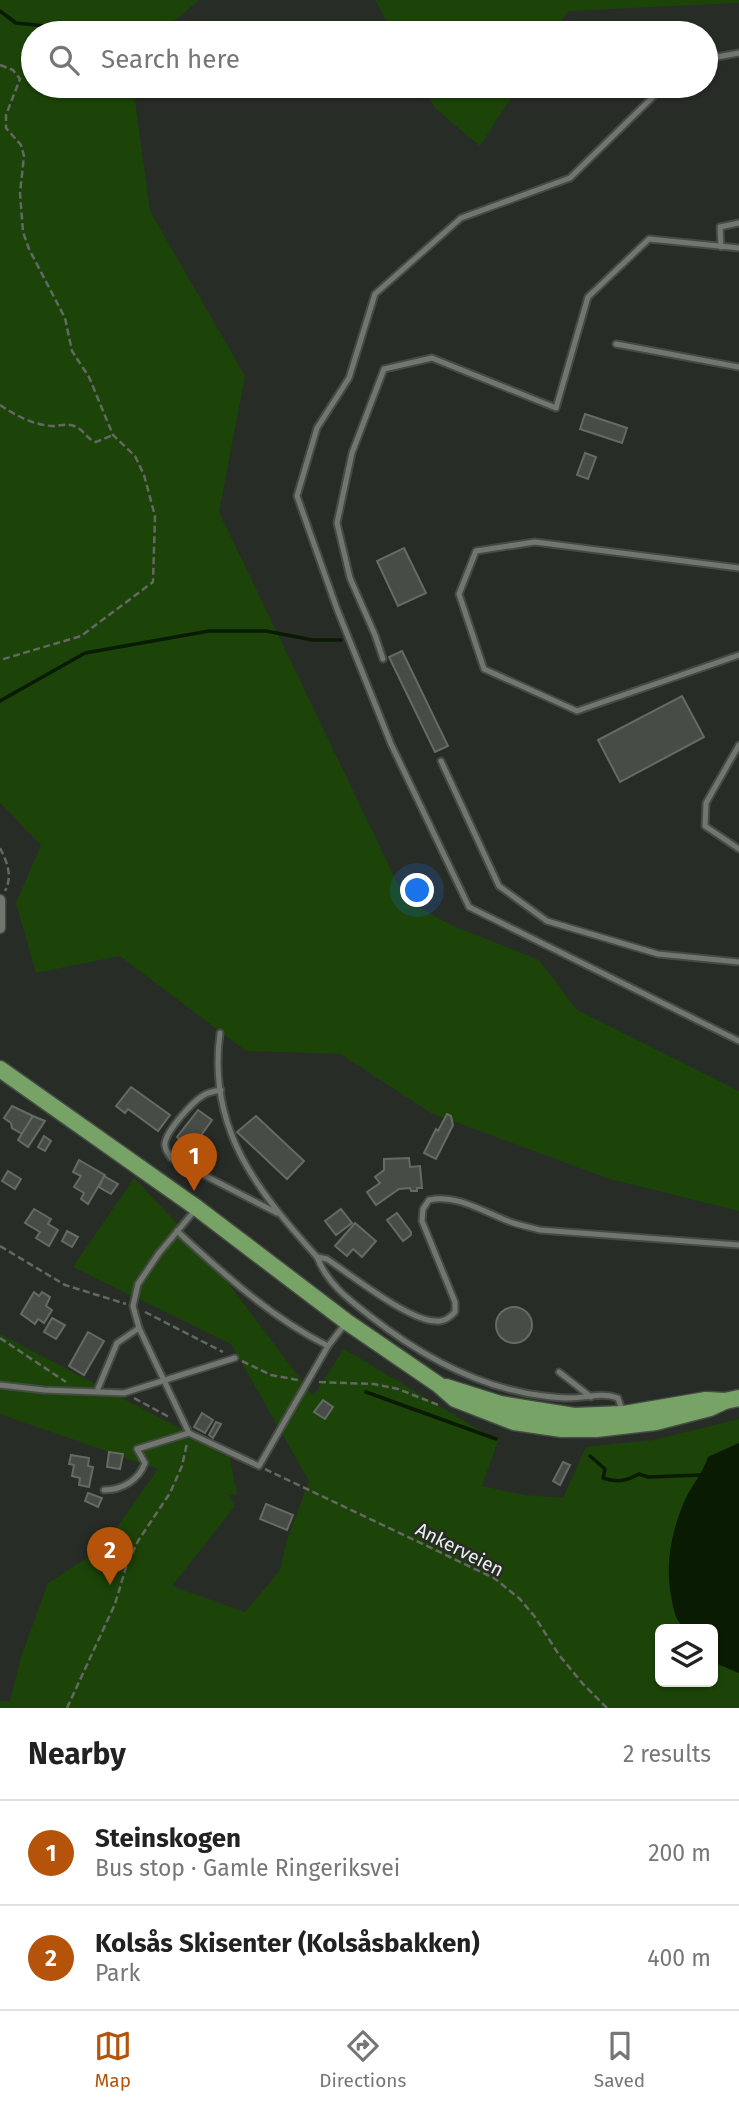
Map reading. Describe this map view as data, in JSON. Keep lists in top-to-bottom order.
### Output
{
  "streets": {
    "path": ["Ankerveien"]
  },
  "page": {
    "search": "Search here",
    "pins": ["1", "2"],
    "heading": ["Nearby", "2 results"],
    "list": [
      {
        "mark": "1",
        "name": "Steinskogen",
        "note": "Bus stop · Gamle Ringeriksvei",
        "value": "200 m"
      },
      {
        "mark": "2",
        "name": "Kolsås Skisenter (Kolsåsbakken)",
        "note": "Park",
        "value": "400 m"
      }
    ],
    "nav": ["Map", "Directions", "Saved"]
  }
}
